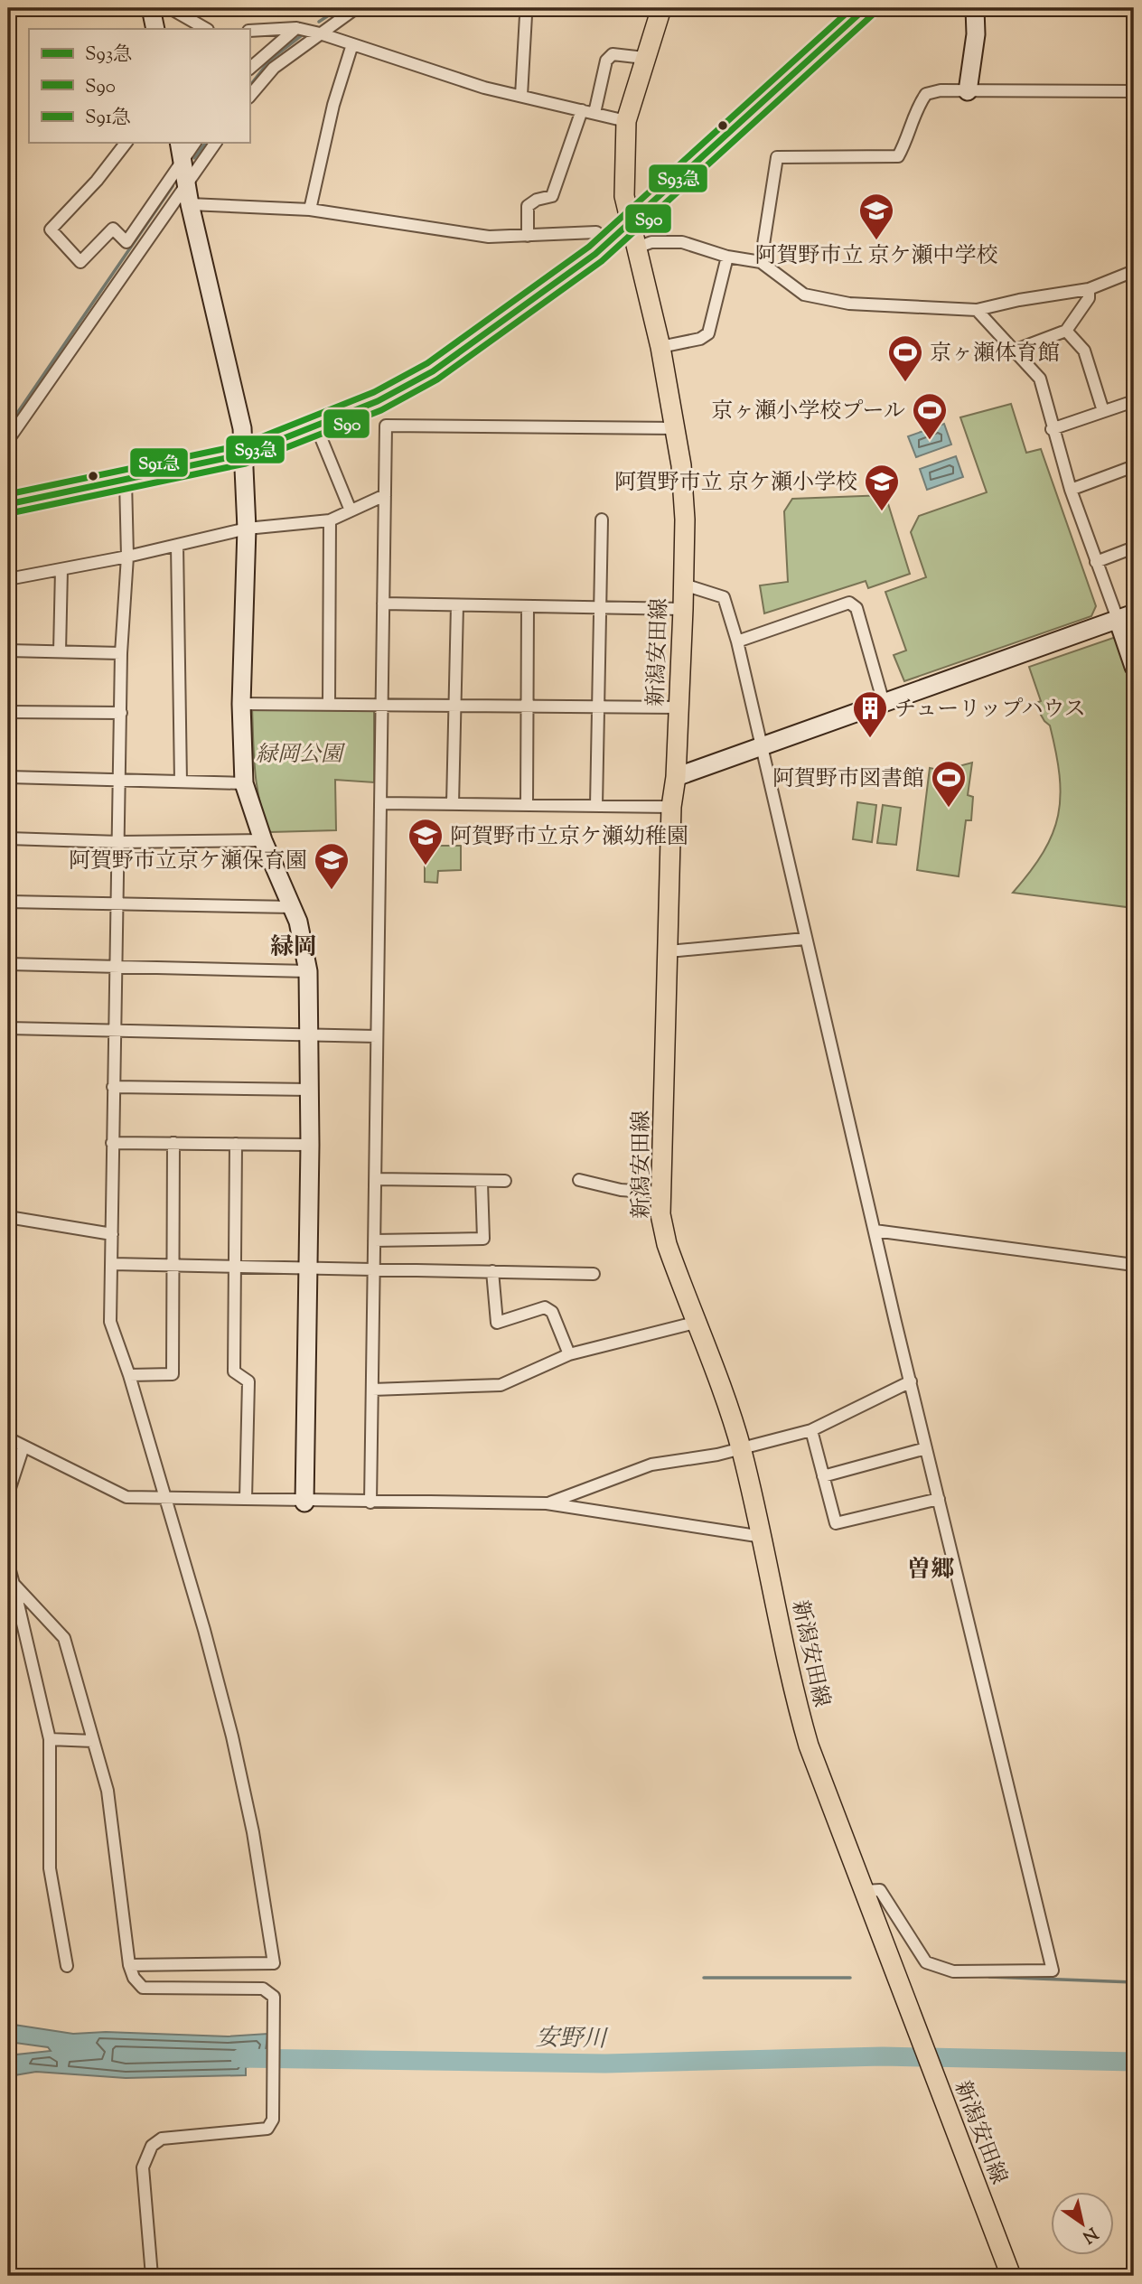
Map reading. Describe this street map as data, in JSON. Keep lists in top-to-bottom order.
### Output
{
  "streets": {
    "main road": ["新潟安田線"]
  },
  "districts": ["緑岡", "曽郷"],
  "water": ["安野川"],
  "parks": ["緑岡公園"],
  "places": {
    "school or university": [
      "阿賀野市立 京ケ瀬中学校",
      "阿賀野市立 京ケ瀬小学校",
      "阿賀野市立京ケ瀬幼稚園",
      "阿賀野市立京ケ瀬保育園"
    ],
    "sports": ["京ヶ瀬体育館", "京ヶ瀬小学校プール", "阿賀野市図書館"],
    "building": ["チューリップハウス"]
  },
  "lines": ["transit line S93急", "transit line S91急", "transit line S90"],
  "legend": ["S93急", "S90", "S91急"],
  "north": "bottom right"
}
